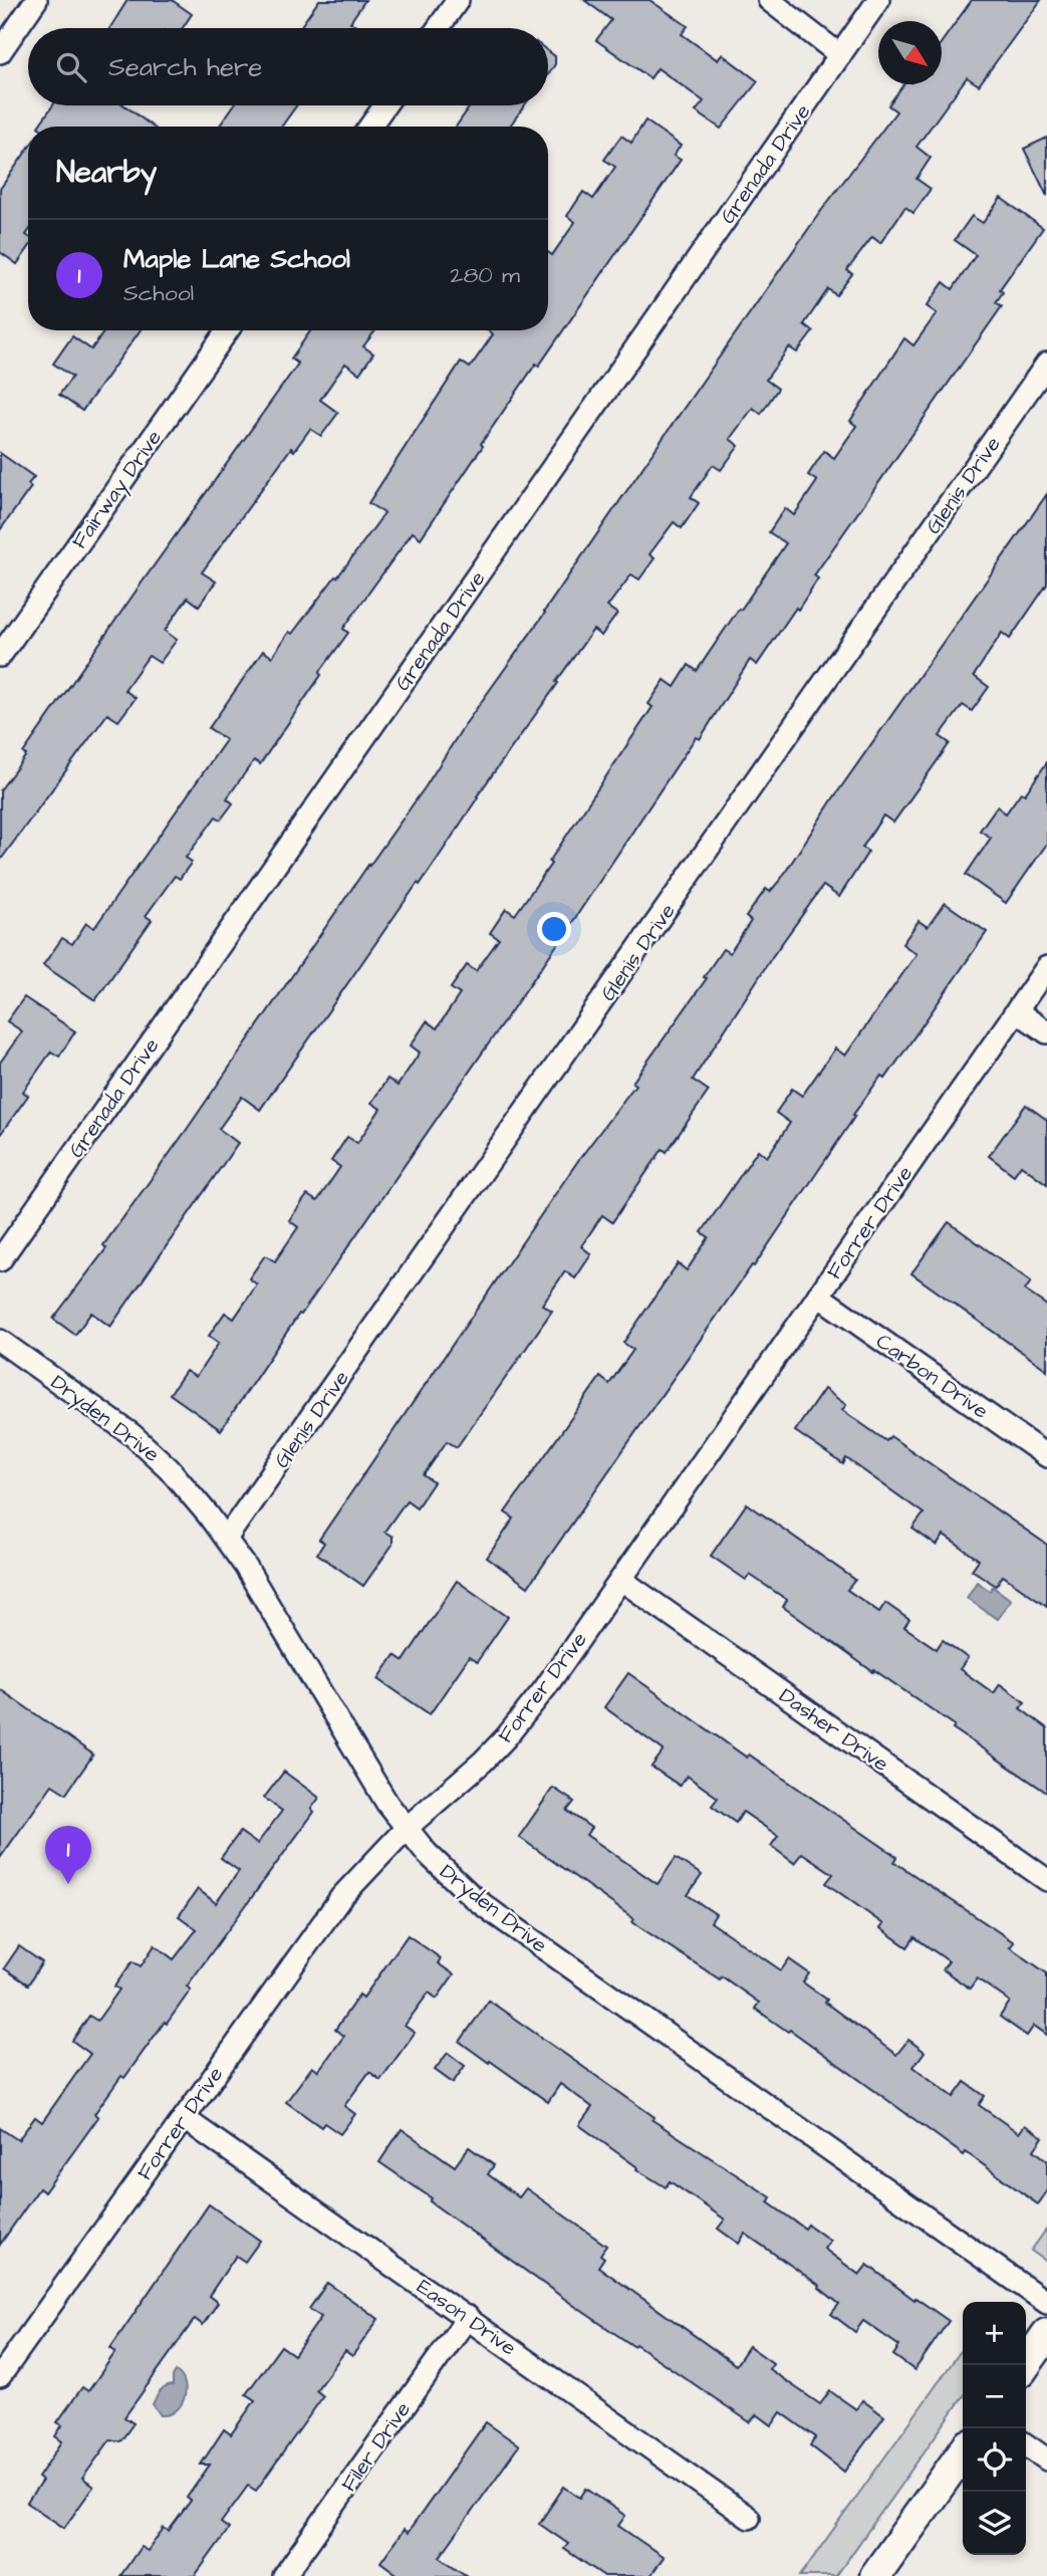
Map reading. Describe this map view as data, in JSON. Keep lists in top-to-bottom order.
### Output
{
  "streets": {
    "street": [
      "Grenada Drive",
      "Glenis Drive",
      "Fairway Drive",
      "Forrer Drive",
      "Carbon Drive",
      "Dryden Drive",
      "Dasher Drive",
      "Eason Drive",
      "Filer Drive"
    ]
  },
  "crossings": [
    ["Glenis Drive", "Dryden Drive"],
    ["Forrer Drive", "Carbon Drive"],
    ["Forrer Drive", "Dryden Drive"],
    ["Forrer Drive", "Dasher Drive"],
    ["Forrer Drive", "Eason Drive"],
    ["Eason Drive", "Filer Drive"]
  ],
  "north": "bottom right",
  "page": {
    "search": "Search here",
    "heading": "Nearby",
    "list": [
      {
        "mark": "1",
        "name": "Maple Lane School",
        "note": "School",
        "value": "280 m"
      }
    ],
    "pins": "1",
    "map_buttons": ["+", "−"]
  }
}
